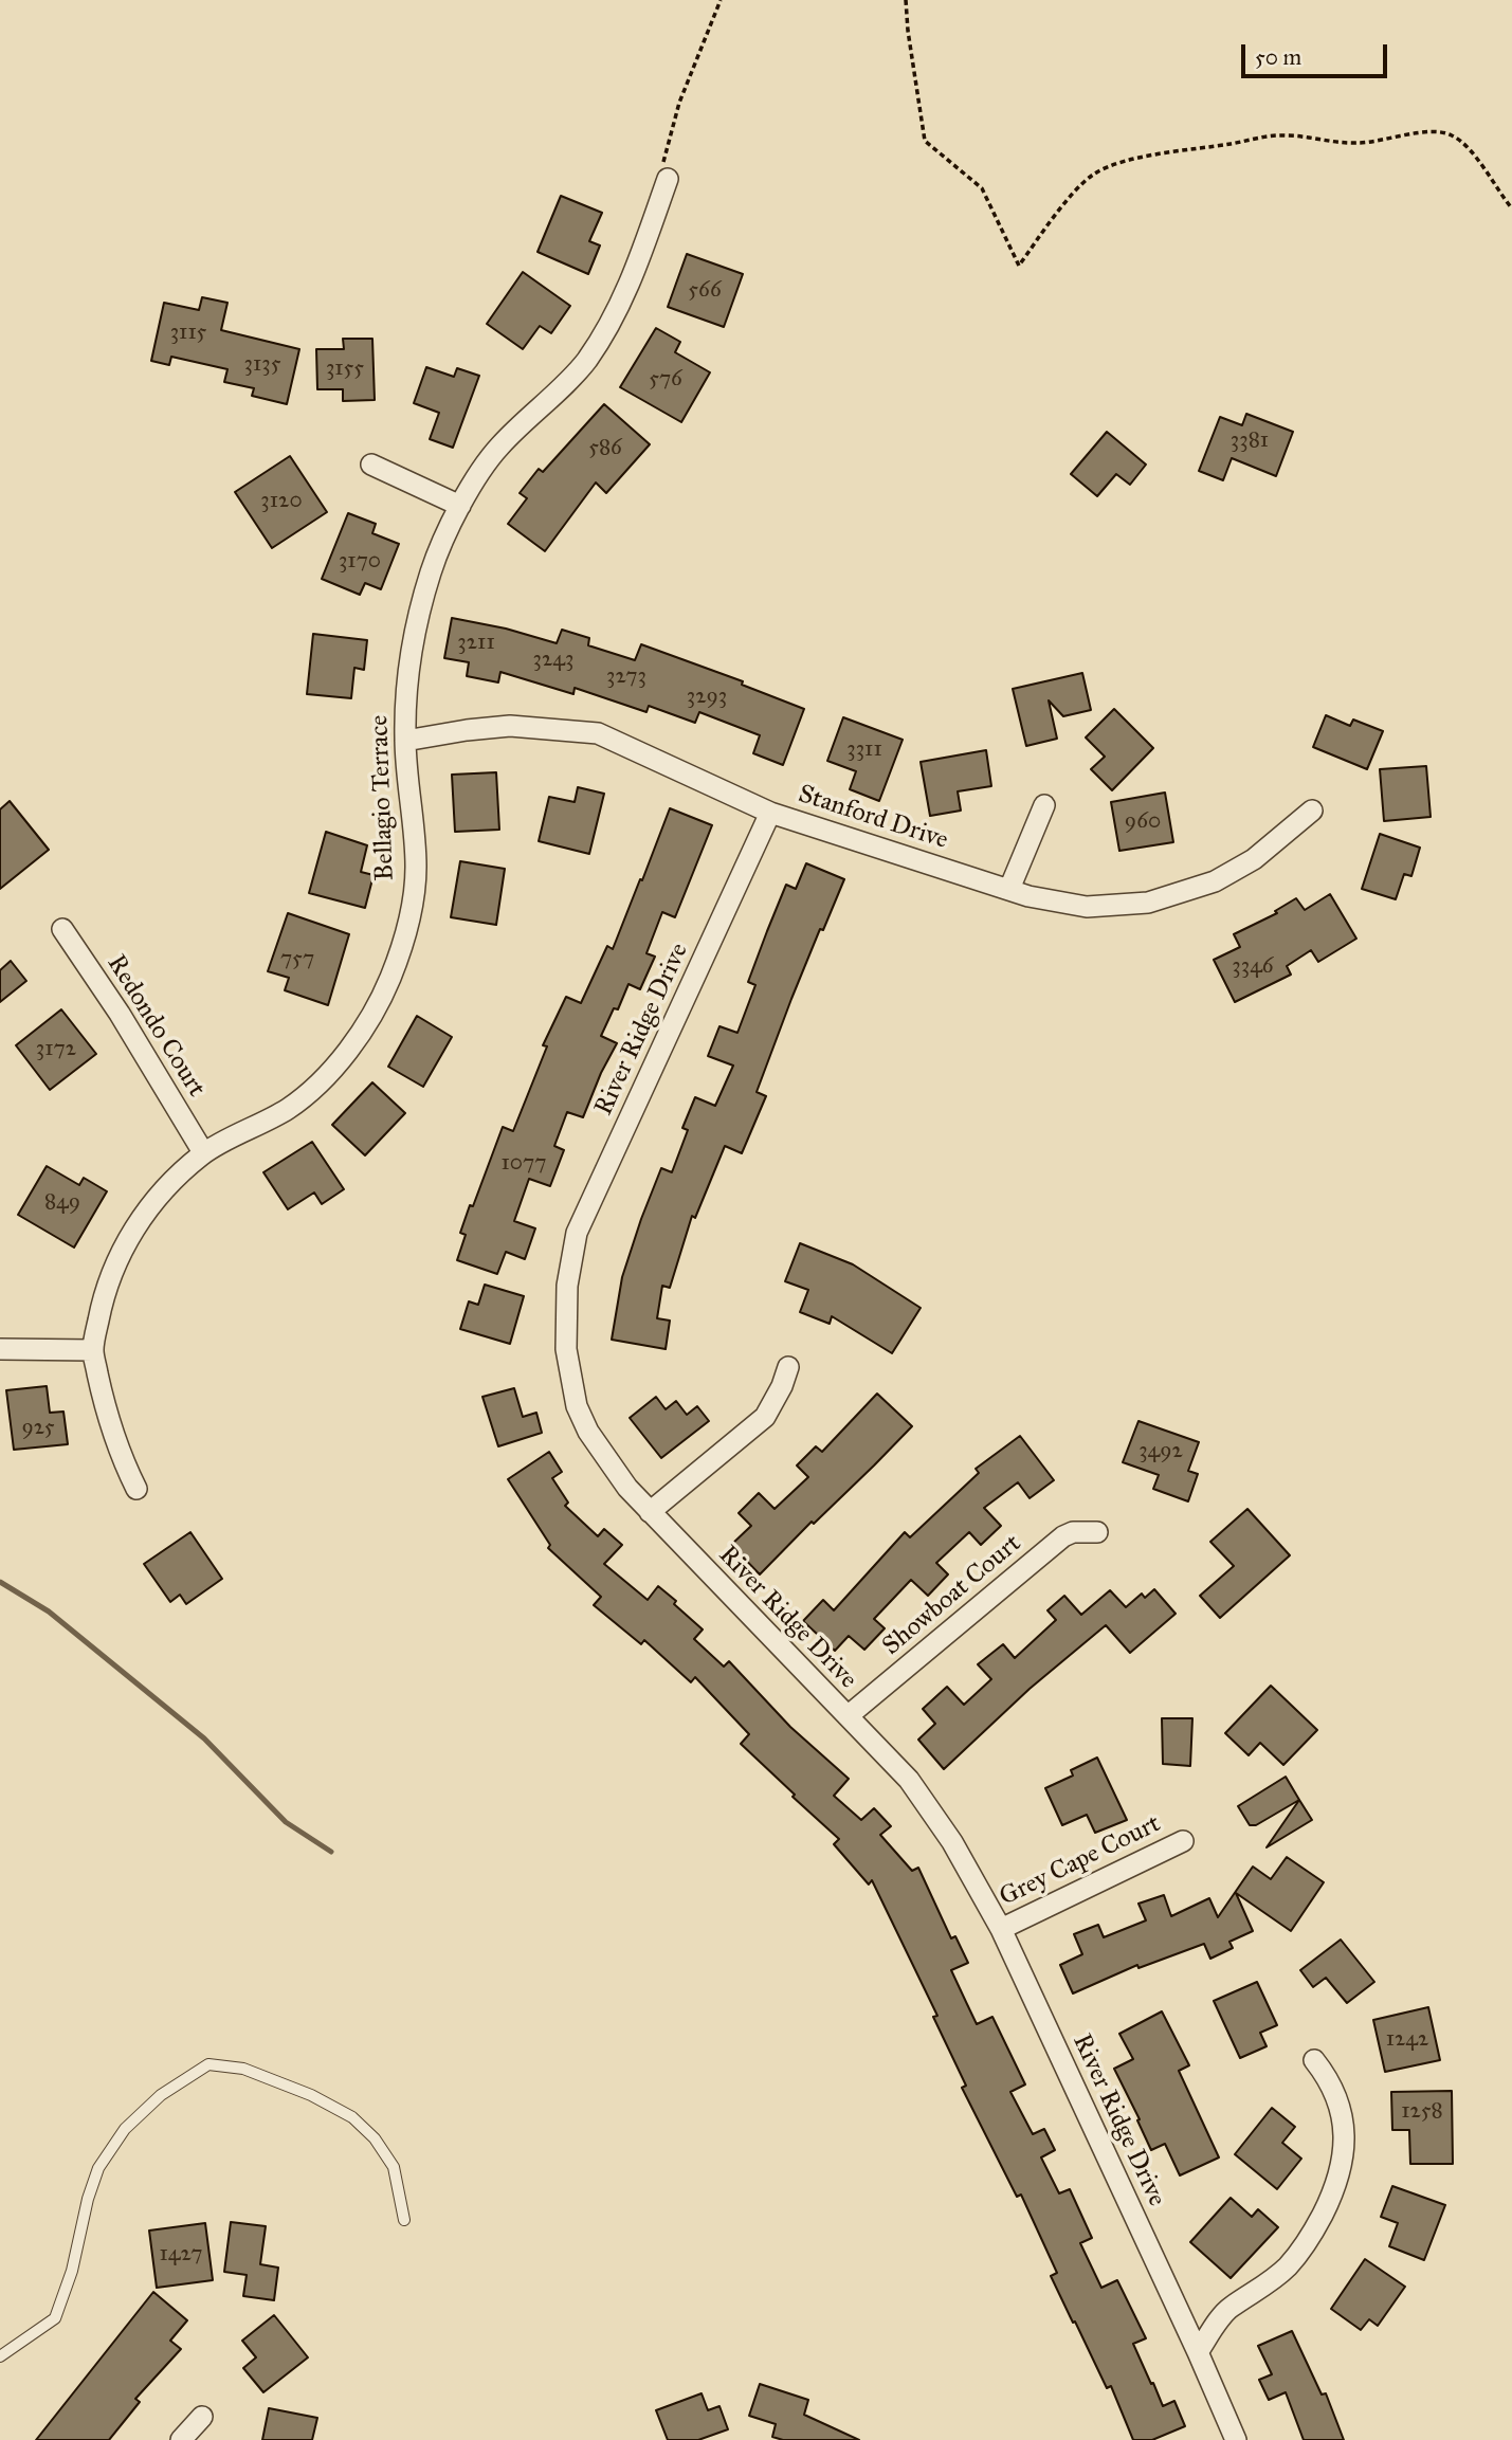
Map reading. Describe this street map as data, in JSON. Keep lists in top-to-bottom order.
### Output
{
  "streets": {
    "street": [
      "Bellagio Terrace",
      "Stanford Drive",
      "Redondo Court",
      "River Ridge Drive",
      "Showboat Court",
      "Grey Cape Court"
    ]
  },
  "crossings": [
    ["Bellagio Terrace", "Stanford Drive"],
    ["Bellagio Terrace", "Redondo Court"],
    ["Stanford Drive", "River Ridge Drive"],
    ["River Ridge Drive", "Showboat Court"],
    ["River Ridge Drive", "Grey Cape Court"]
  ],
  "house_numbers": [
    "566",
    "3115",
    "3135",
    "3155",
    "576",
    "3381",
    "586",
    "3120",
    "3170",
    "3211",
    "3243",
    "3273",
    "3293",
    "3311",
    "960",
    "757",
    "3346",
    "3172",
    "1077",
    "849",
    "925",
    "3492",
    "1242",
    "1258",
    "1427"
  ],
  "scale_bar": "50 m"
}
